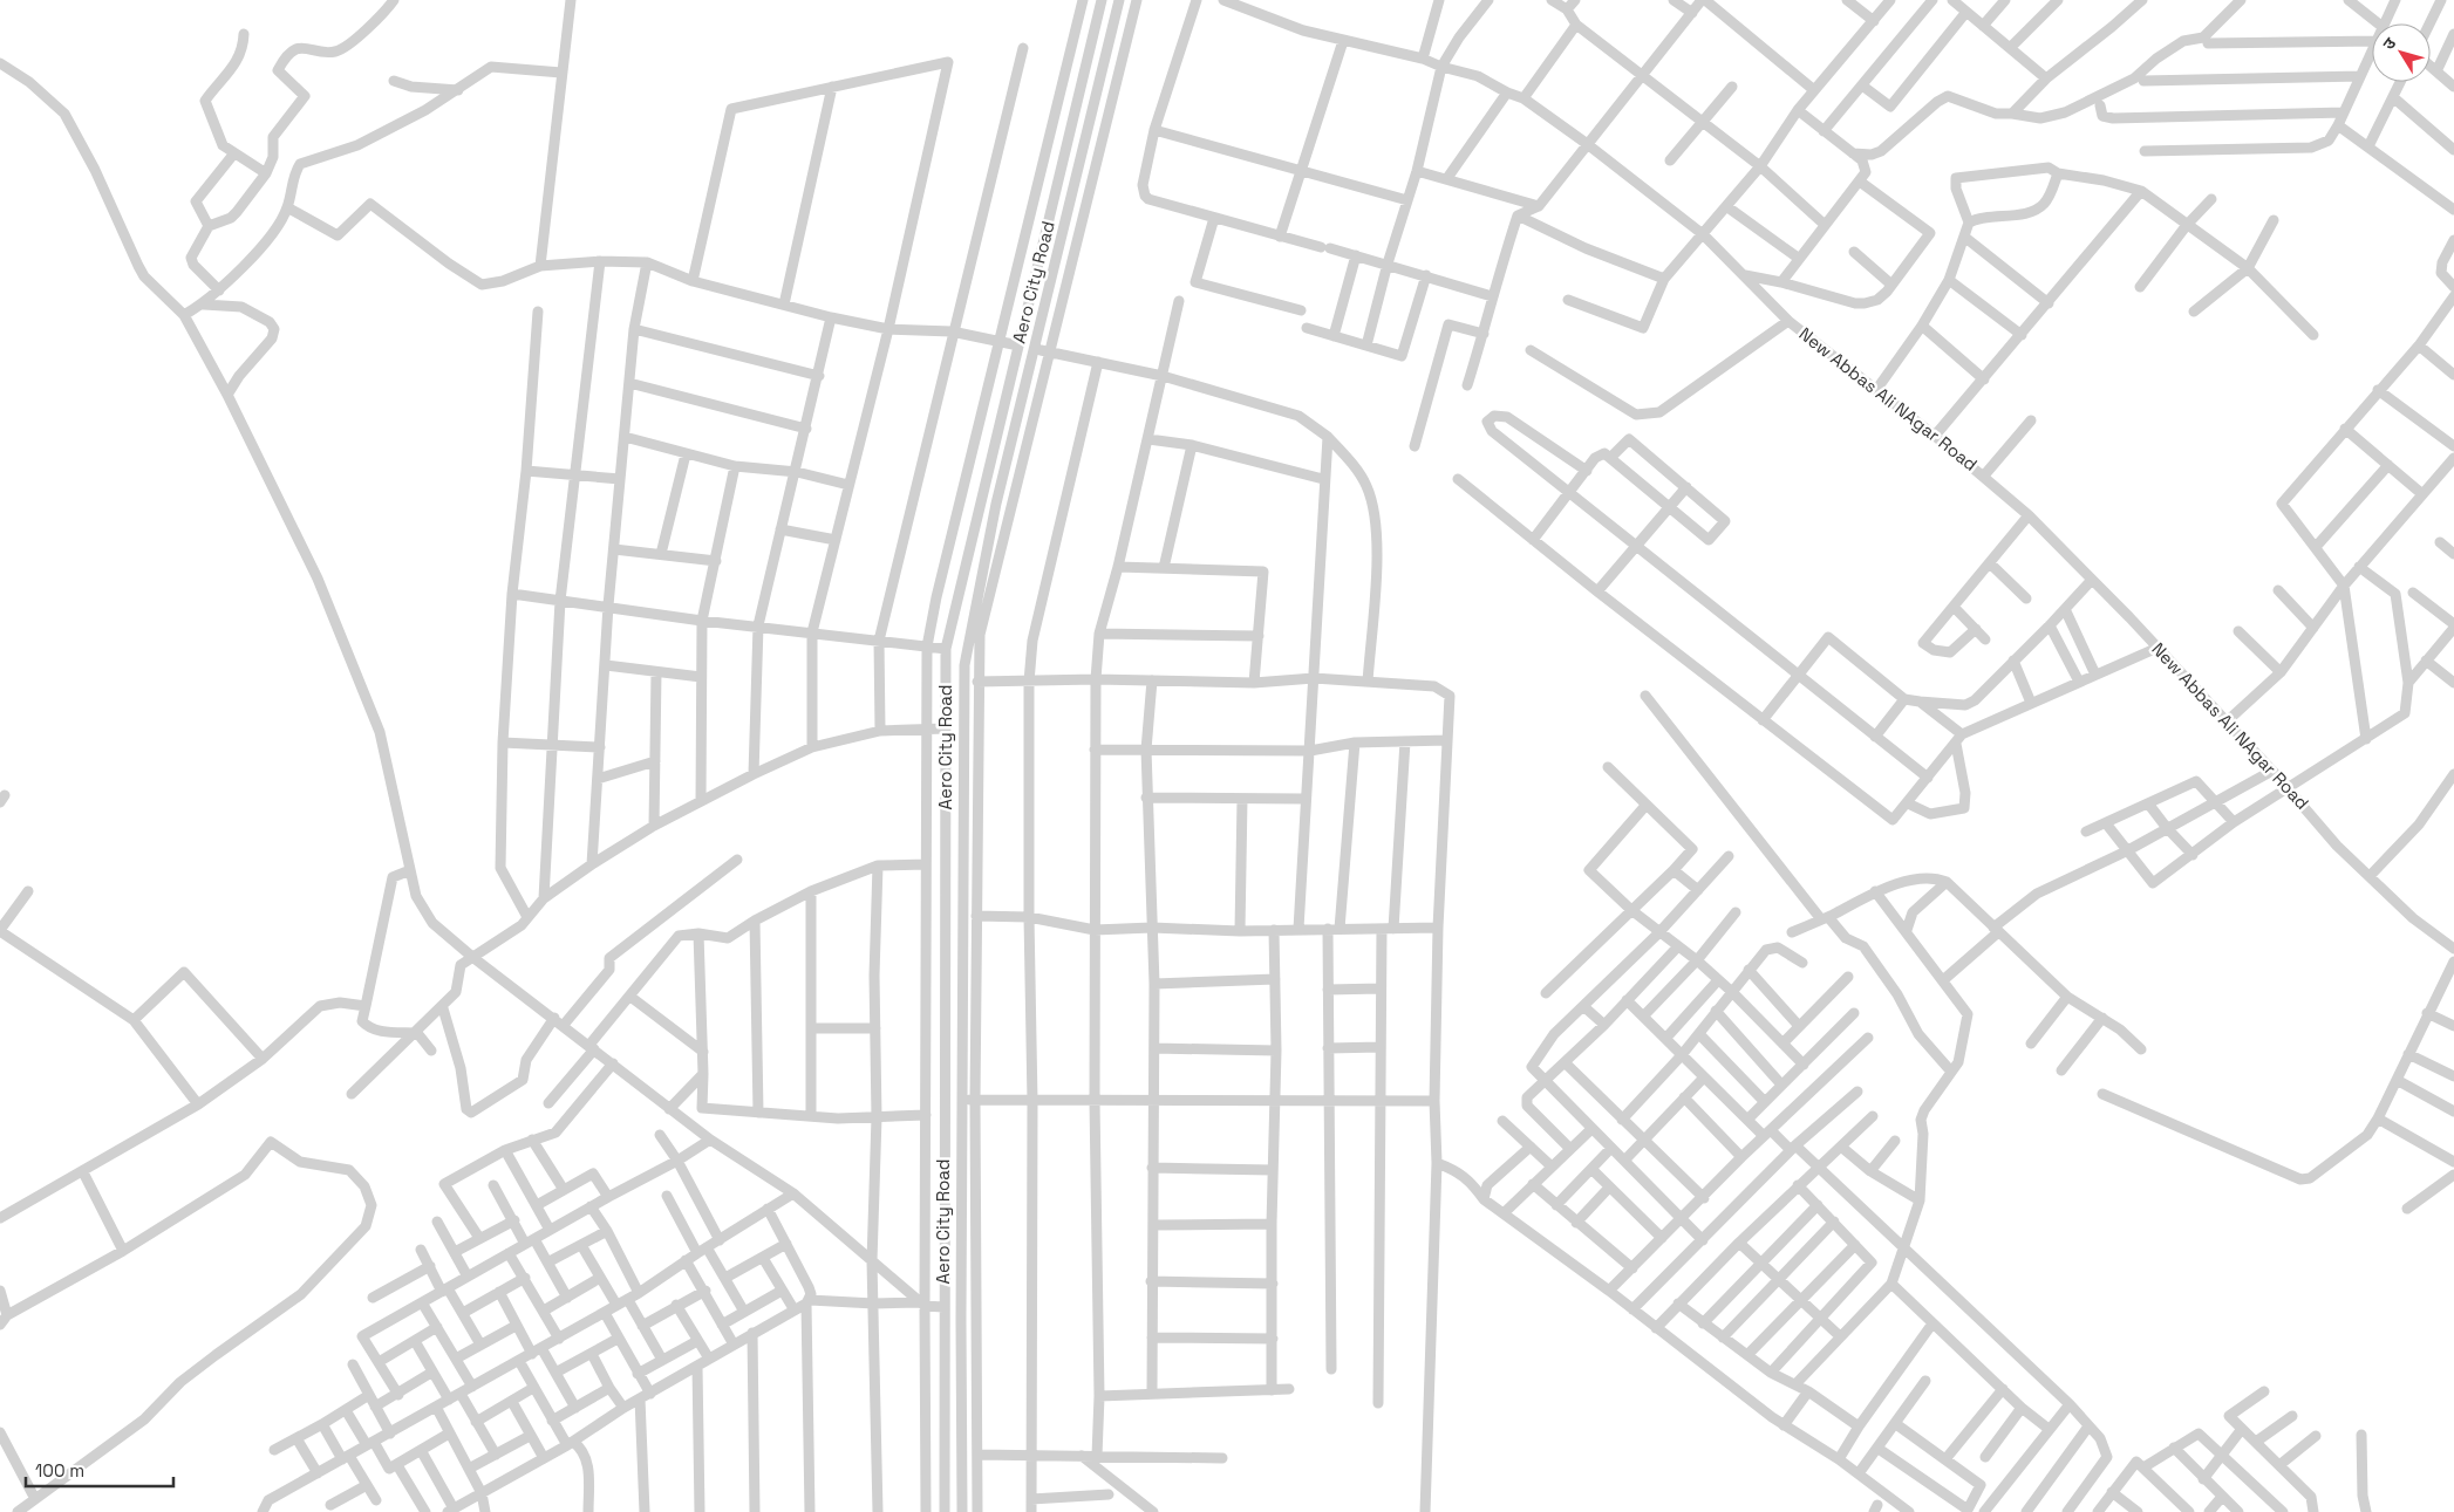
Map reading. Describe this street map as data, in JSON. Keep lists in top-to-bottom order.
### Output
{
  "streets": {
    "street": ["Aero City Road", "New Abbas Ali NAgar Road"]
  },
  "scale_bar": "100 m",
  "north": "top left"
}
